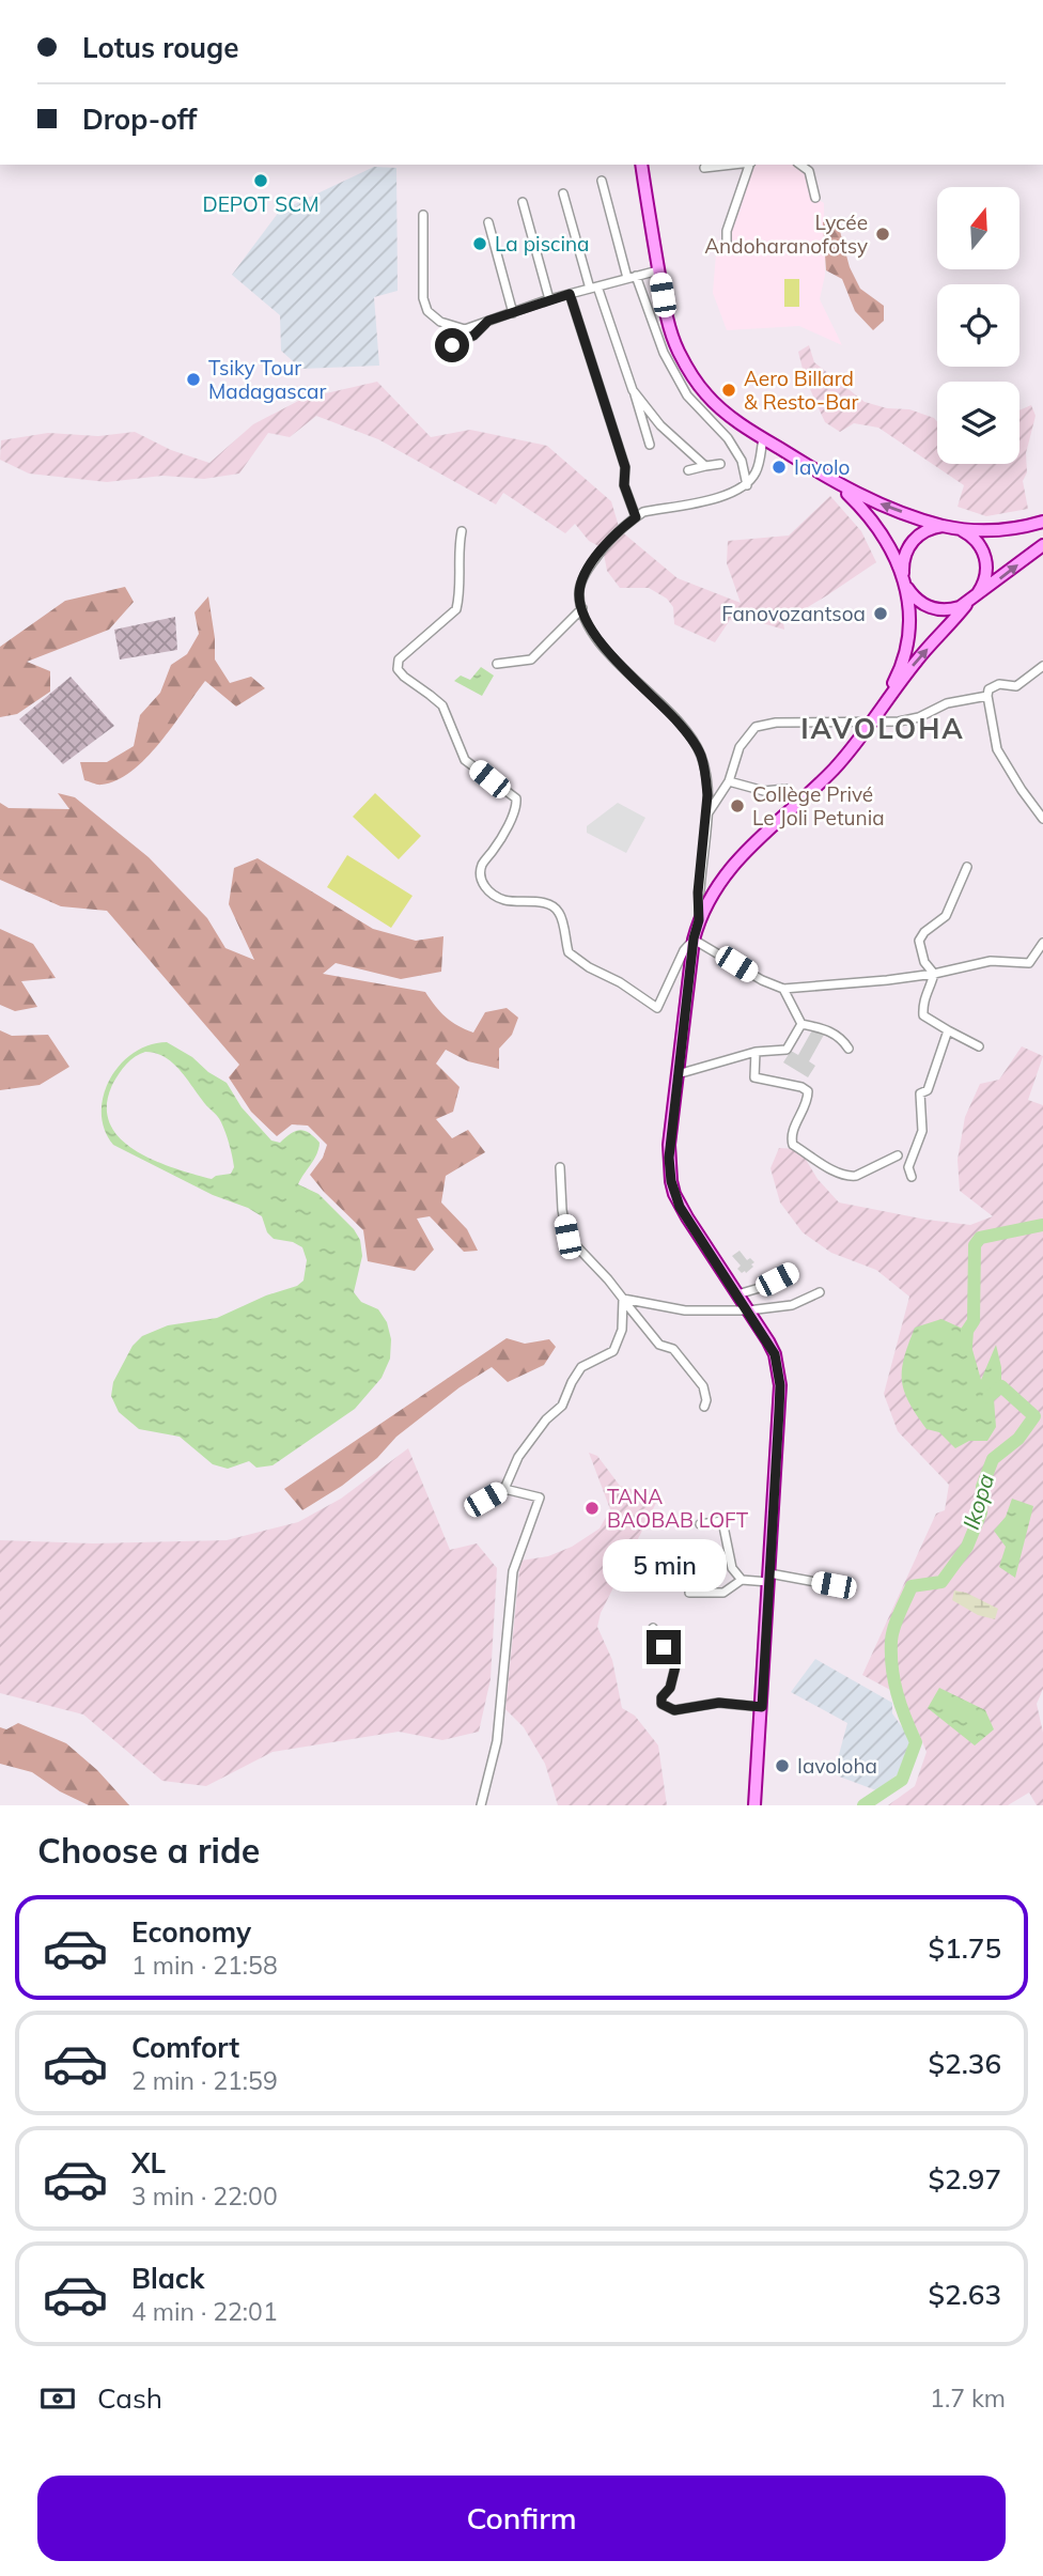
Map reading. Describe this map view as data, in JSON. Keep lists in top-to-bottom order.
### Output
{
  "districts": ["IAVOLOHA"],
  "water": ["Ikopa"],
  "places": [
    "DEPOT SCM",
    "Lycée Andoharanofotsy",
    "La piscina",
    "Tsiky Tour Madagascar",
    "Aero Billard & Resto-Bar",
    "Iavolo",
    "Fanovozantsoa",
    "Collège Privé Le Joli Petunia",
    "TANA BAOBAB LOFT",
    "Iavoloha"
  ],
  "north": "top",
  "page": {
    "banner": ["Lotus rouge", "Drop-off"],
    "bubble": "5 min",
    "heading": "Choose a ride",
    "list": [
      {
        "name": "Economy",
        "note": "1 min · 21:58",
        "value": "$1.75"
      },
      {
        "name": "Comfort",
        "note": "2 min · 21:59",
        "value": "$2.36"
      },
      {
        "name": "XL",
        "note": "3 min · 22:00",
        "value": "$2.97"
      },
      {
        "name": "Black",
        "note": "4 min · 22:01",
        "value": "$2.63"
      }
    ],
    "pay": ["Cash", "1.7 km"],
    "buttons": "Confirm"
  }
}
